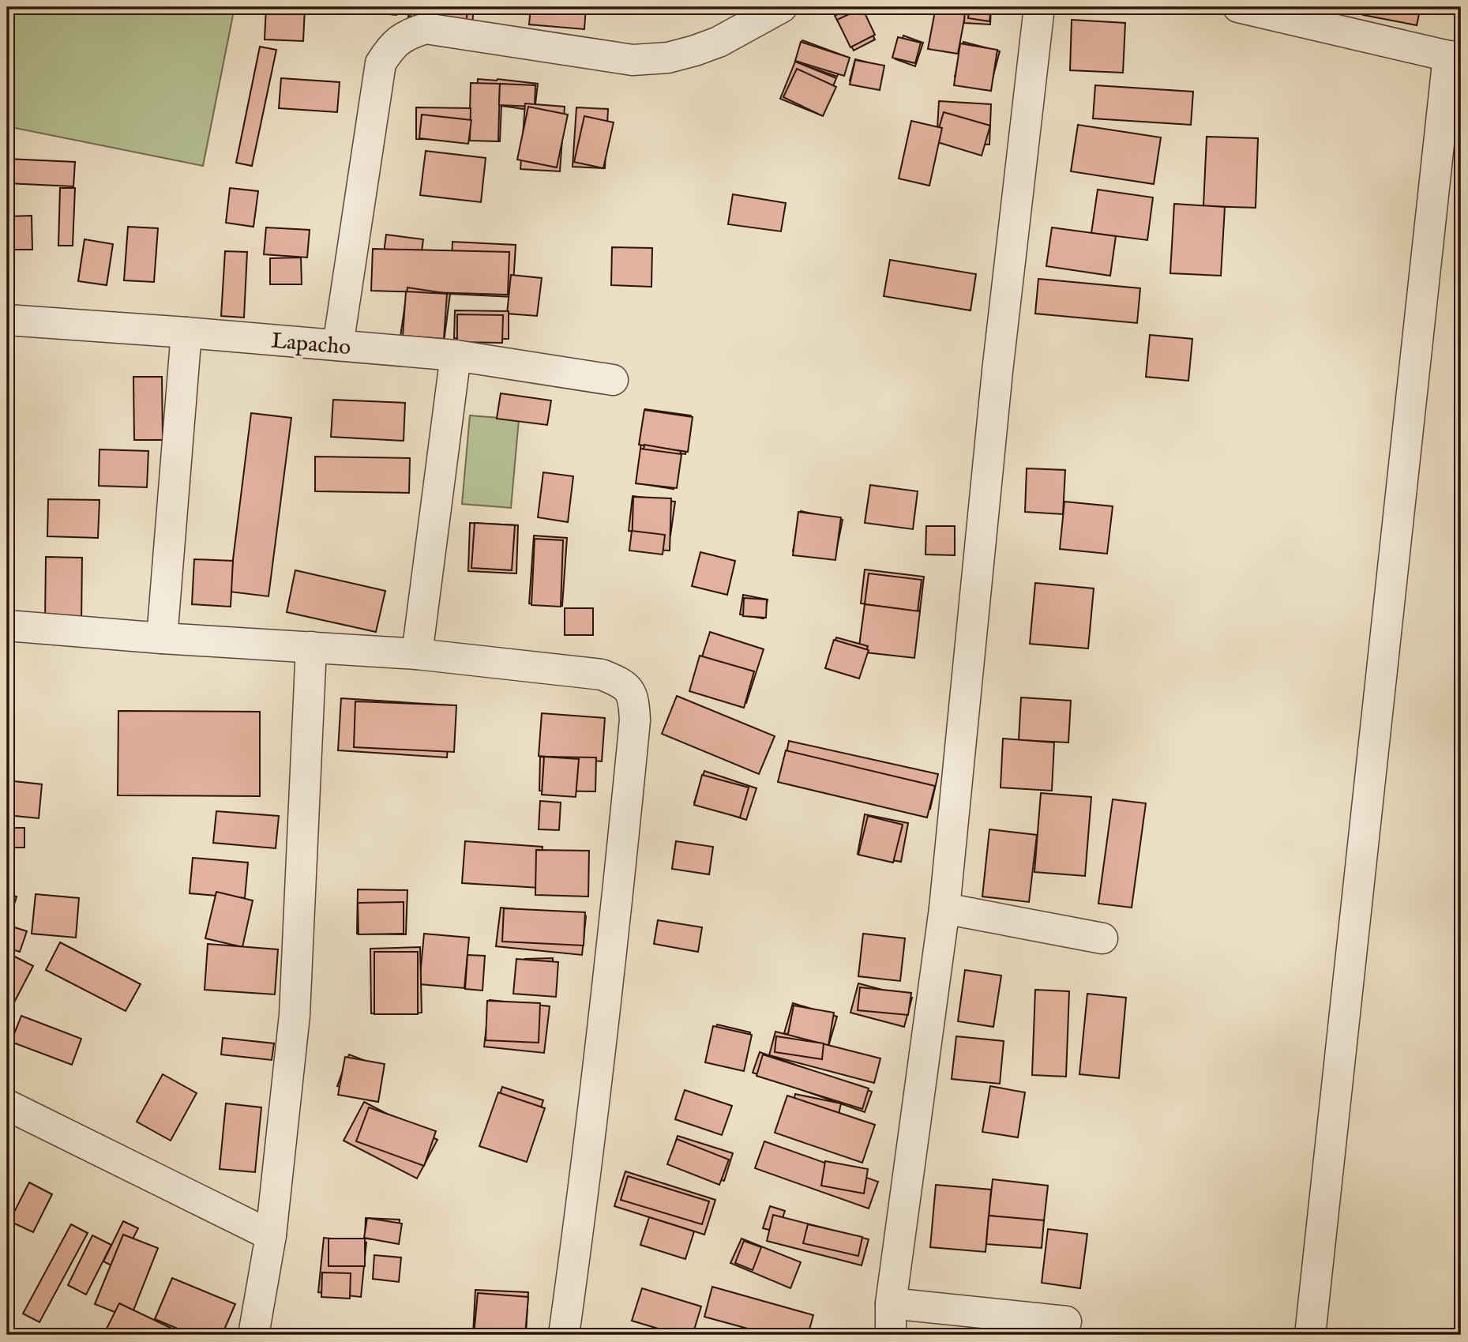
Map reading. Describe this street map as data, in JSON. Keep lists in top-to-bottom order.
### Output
{
  "streets": {
    "street": ["Lapacho"]
  }
}
